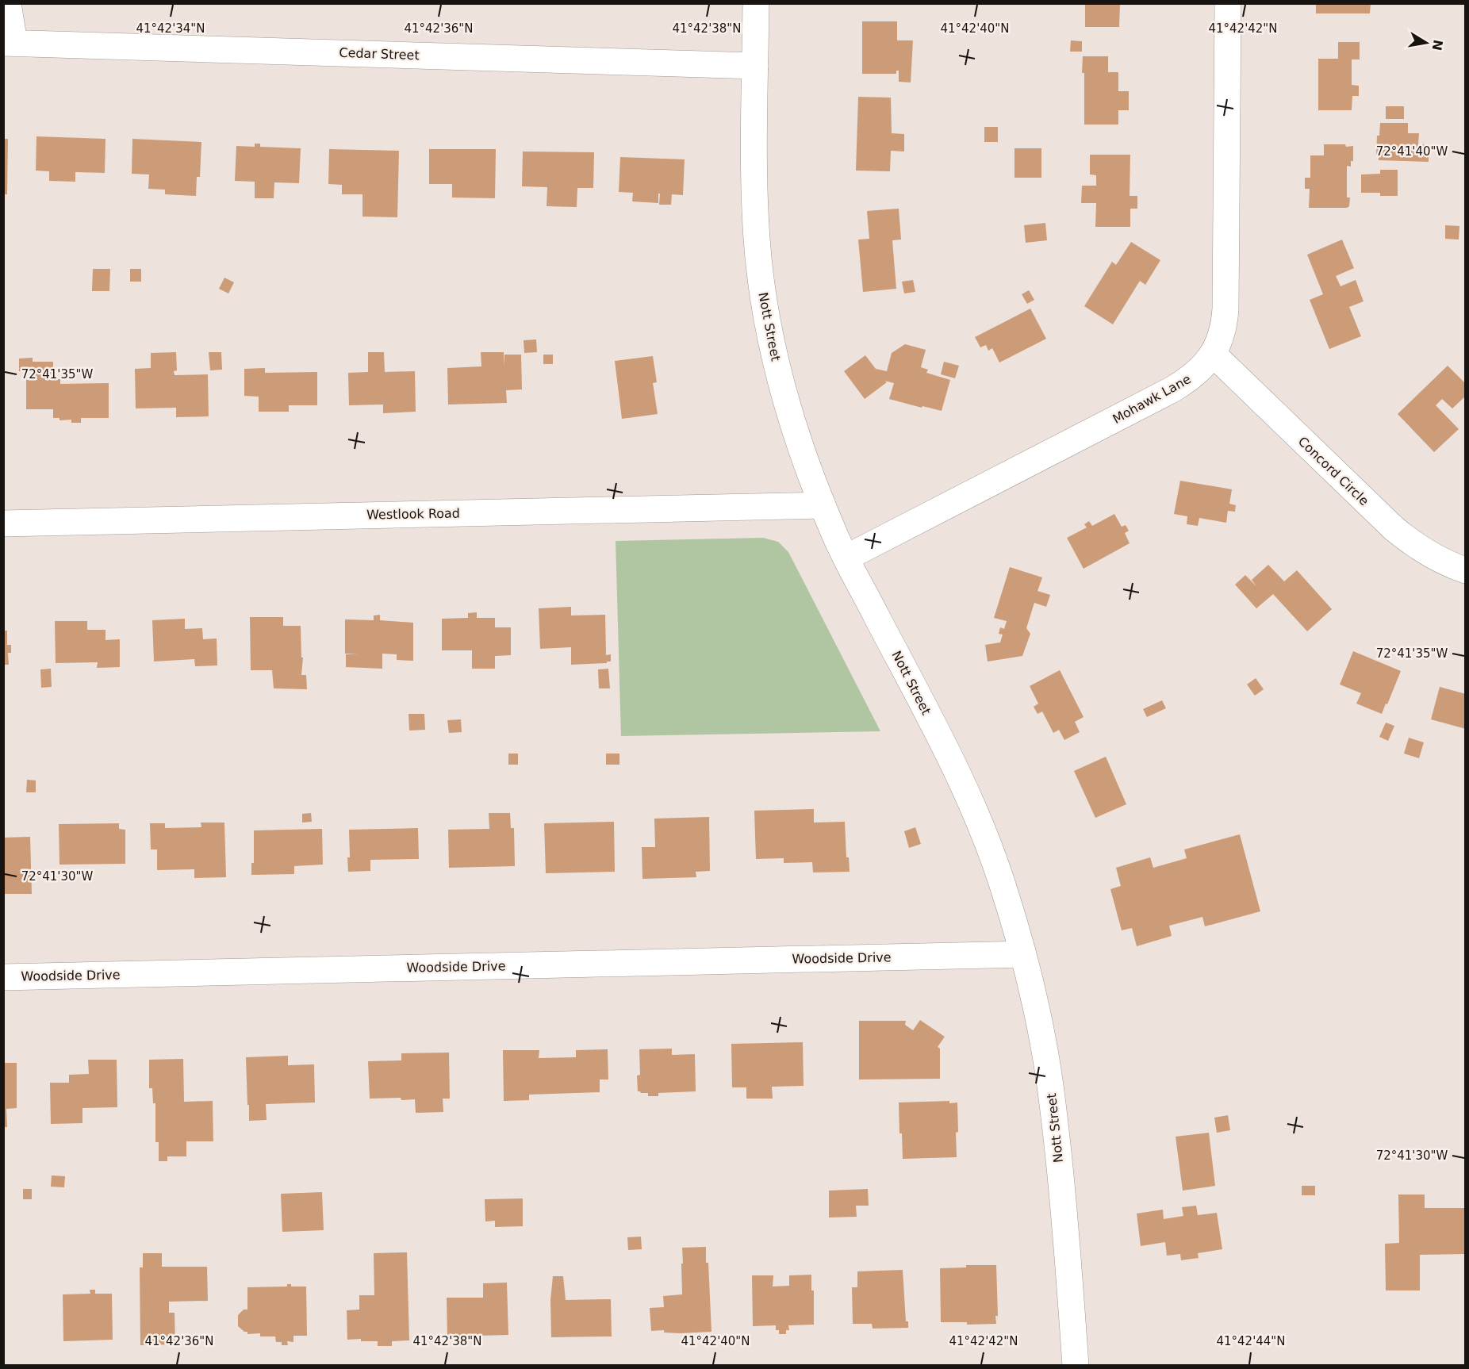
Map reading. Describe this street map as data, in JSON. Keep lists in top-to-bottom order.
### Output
{
  "streets": {
    "street": [
      "Cedar Street",
      "Nott Street",
      "Mohawk Lane",
      "Concord Circle",
      "Westlook Road",
      "Woodside Drive"
    ]
  },
  "crossings": [
    ["Cedar Street", "Nott Street"],
    ["Nott Street", "Mohawk Lane"],
    ["Nott Street", "Westlook Road"],
    ["Nott Street", "Woodside Drive"],
    ["Mohawk Lane", "Concord Circle"]
  ],
  "north": "right",
  "coordinates": [
    "41°42'34\"N",
    "41°42'36\"N",
    "41°42'38\"N",
    "41°42'40\"N",
    "41°42'42\"N",
    "72°41'40\"W",
    "72°41'35\"W",
    "72°41'30\"W",
    "41°42'44\"N"
  ]
}
